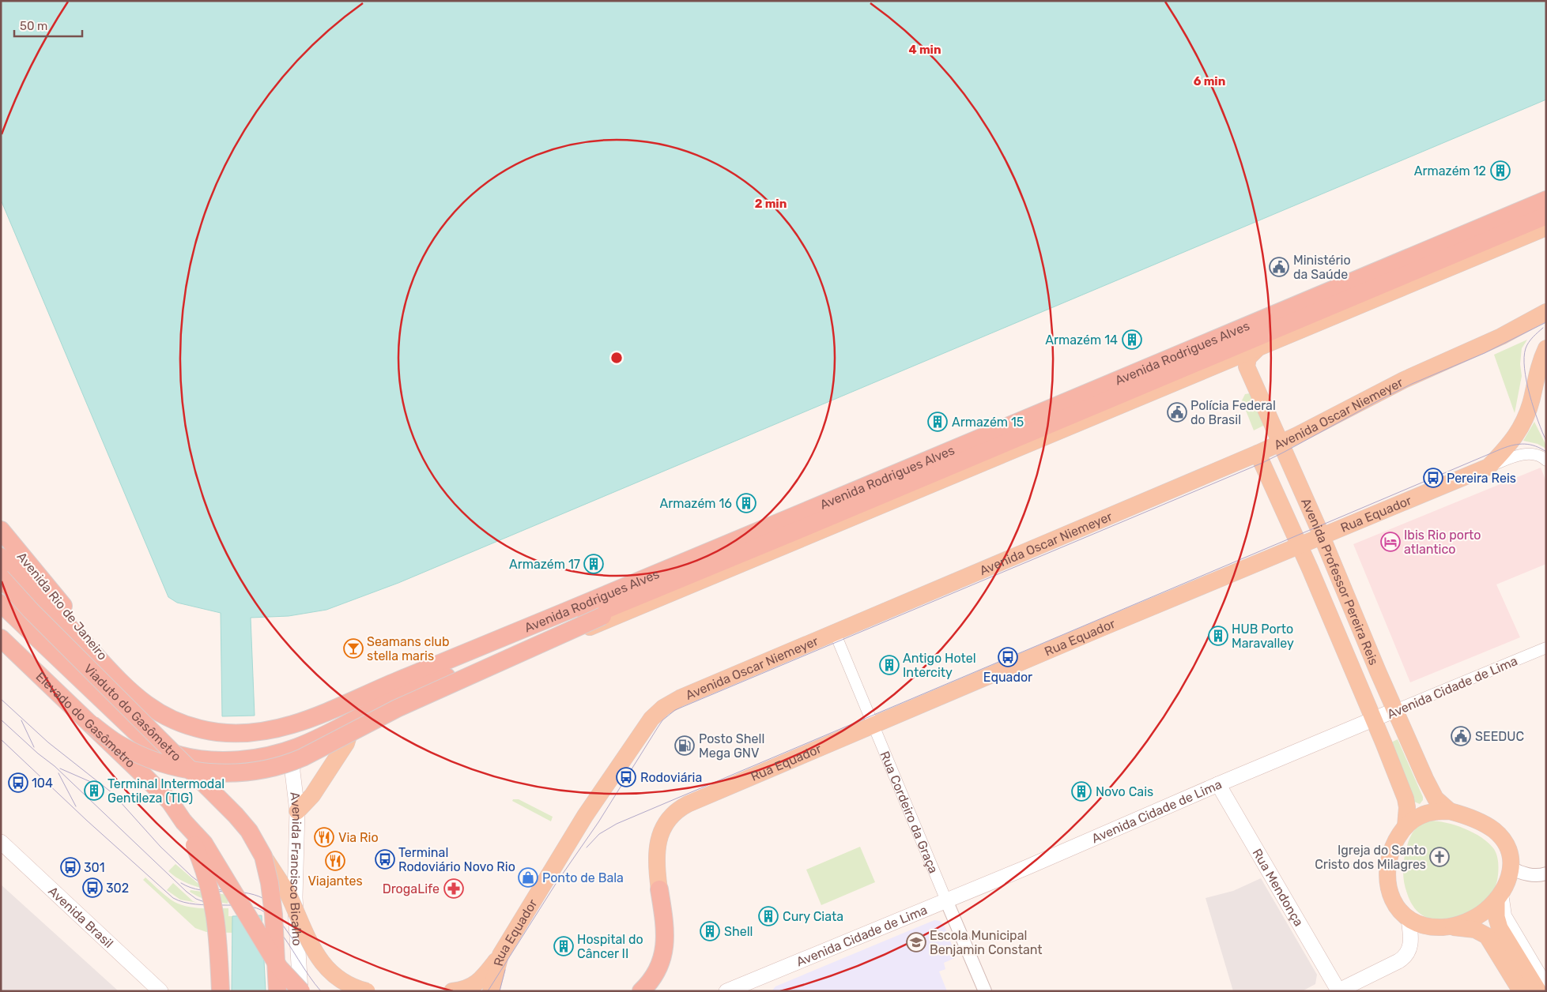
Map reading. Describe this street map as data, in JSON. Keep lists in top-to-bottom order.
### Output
{
  "streets": {
    "highway": [
      "Avenida Rodrigues Alves",
      "Avenida Rio de Janeiro",
      "Viaduto do Gasômetro",
      "Elevado do Gasômetro"
    ],
    "main road": [
      "Avenida Oscar Niemeyer",
      "Rua Equador",
      "Avenida Professor Pereira Reis",
      "Avenida Cidade de Lima",
      "Avenida Francisco Bicalho",
      "Rua Mendonça",
      "Avenida Brasil"
    ],
    "street": ["Rua Cordeiro da Graça"]
  },
  "crossings": [
    ["Avenida Rodrigues Alves", "Avenida Professor Pereira Reis"],
    ["Avenida Rodrigues Alves", "Avenida Rio de Janeiro"],
    ["Avenida Rodrigues Alves", "Avenida Francisco Bicalho"],
    ["Avenida Oscar Niemeyer", "Rua Equador"],
    ["Avenida Oscar Niemeyer", "Avenida Professor Pereira Reis"],
    ["Avenida Oscar Niemeyer", "Rua Cordeiro da Graça"],
    ["Rua Equador", "Avenida Professor Pereira Reis"],
    ["Rua Equador", "Rua Cordeiro da Graça"],
    ["Avenida Professor Pereira Reis", "Avenida Cidade de Lima"],
    ["Avenida Cidade de Lima", "Rua Cordeiro da Graça"],
    ["Avenida Cidade de Lima", "Rua Mendonça"],
    ["Elevado do Gasômetro", "Avenida Francisco Bicalho"]
  ],
  "places": {
    "building": [
      "Armazém 12",
      "Armazém 14",
      "Armazém 15",
      "Armazém 16",
      "Armazém 17",
      "HUB Porto Maravalley",
      "Antigo Hotel Intercity",
      "Terminal Intermodal Gentileza (TIG)",
      "Novo Cais",
      "Cury Ciata",
      "Shell",
      "Hospital do Câncer II"
    ],
    "public building": ["Ministério da Saúde", "Polícia Federal do Brasil", "SEEDUC"],
    "bus stop": [
      "Pereira Reis",
      "Equador",
      "Rodoviária",
      "104",
      "Terminal Rodoviário Novo Rio",
      "301",
      "302"
    ],
    "hotel": ["Ibis Rio porto atlantico"],
    "bar": ["Seamans club stella maris"],
    "fuel station": ["Posto Shell Mega GNV"],
    "restaurant": ["Via Rio", "Viajantes"],
    "church": ["Igreja do Santo Cristo dos Milagres"],
    "shop": ["Ponto de Bala"],
    "pharmacy": ["DrogaLife"],
    "school or university": ["Escola Municipal Benjamin Constant"]
  },
  "scale_bar": "50 m",
  "rings": ["4 min", "6 min", "2 min"]
}
